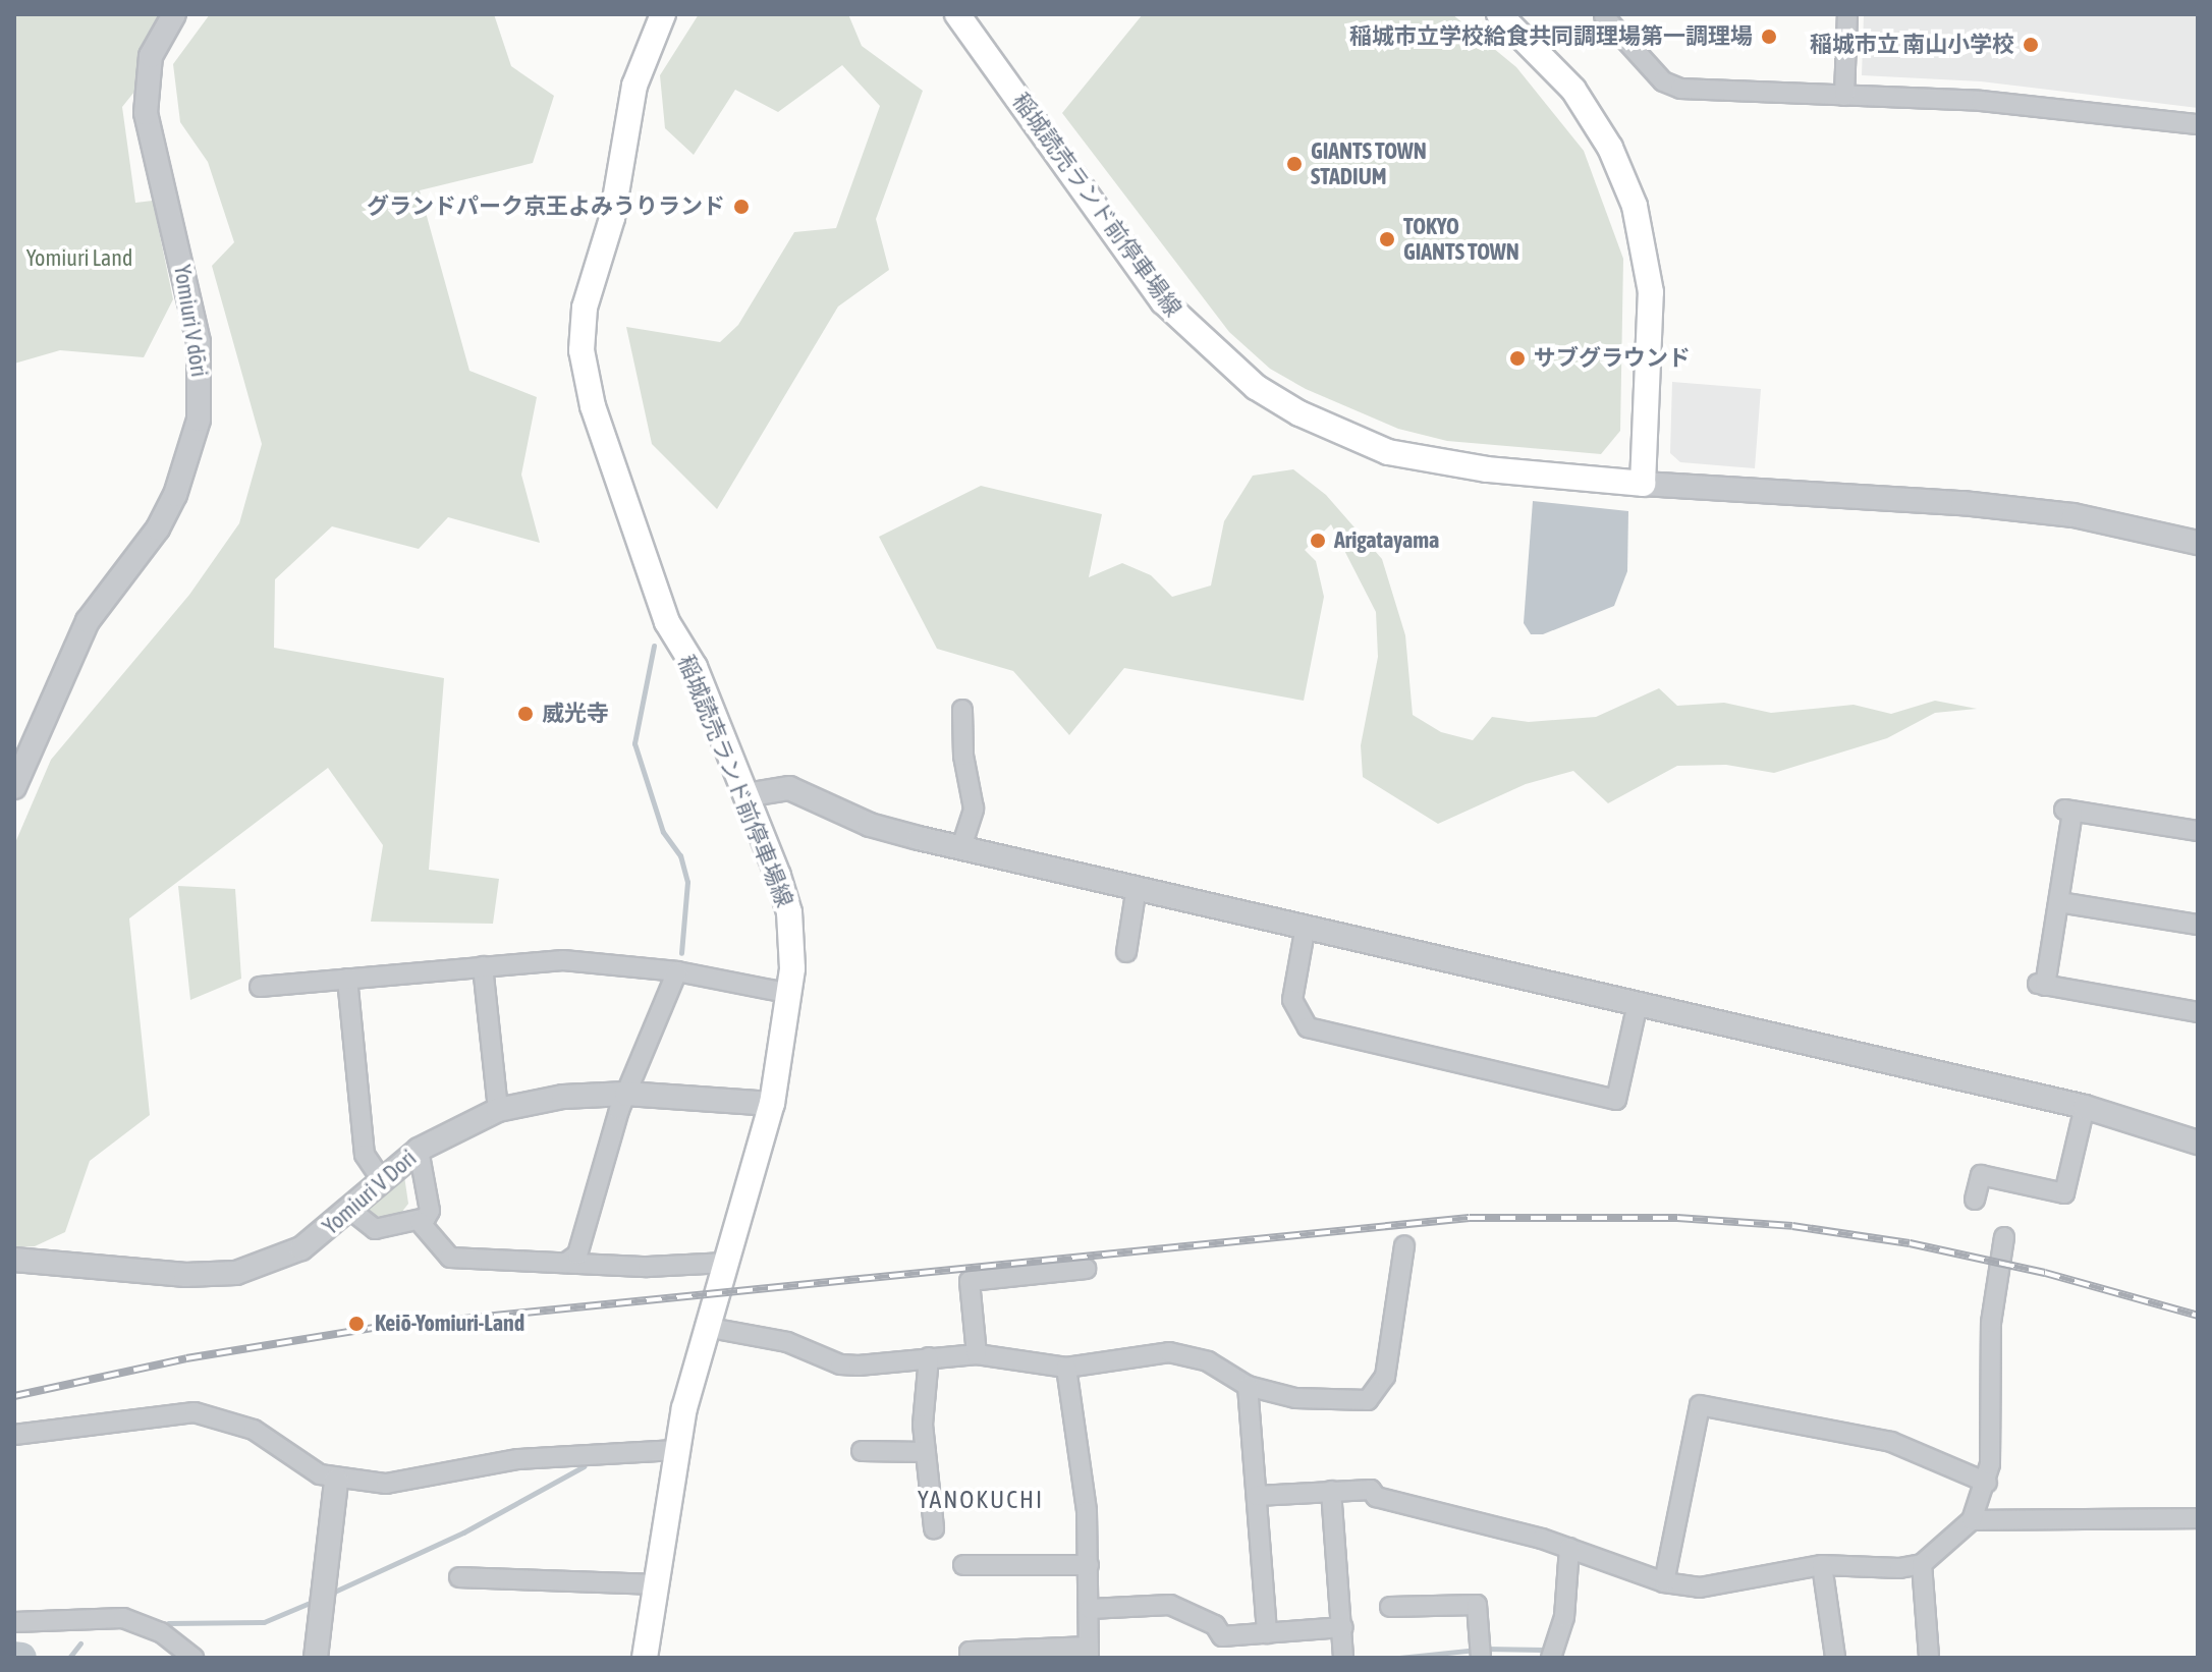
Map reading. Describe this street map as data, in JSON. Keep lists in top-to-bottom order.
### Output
{
  "streets": {
    "main road": ["稲城読売ランド前停車場線"],
    "street": ["Yomiuri V dōri", "Yomiuri V Dori"]
  },
  "crossings": [
    ["稲城読売ランド前停車場線", "Yomiuri V Dori"]
  ],
  "districts": ["YANOKUCHI"],
  "parks": ["Yomiuri Land"],
  "places": [
    "稲城市立学校給食共同調理場第一調理場",
    "稲城市立 南山小学校",
    "GIANTS TOWN STADIUM",
    "グランドパーク京王よみうりランド",
    "TOKYO GIANTS TOWN",
    "サブグラウンド",
    "Arigatayama",
    "威光寺",
    "Keiō-Yomiuri-Land"
  ]
}
